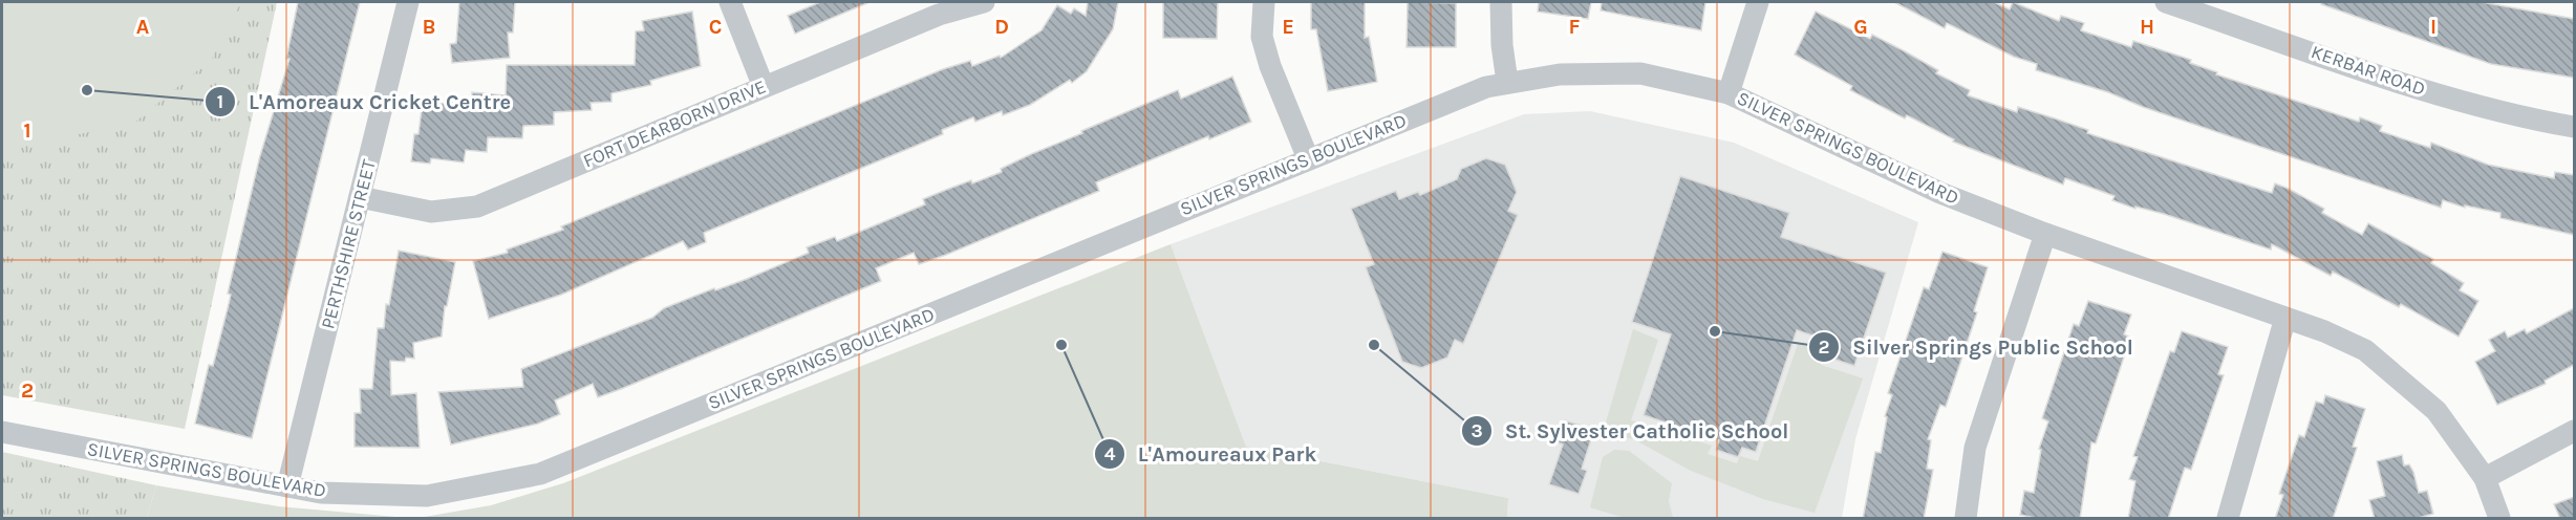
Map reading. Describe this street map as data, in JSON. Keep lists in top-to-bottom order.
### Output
{
  "streets": {
    "street": [
      "KERBAR ROAD",
      "FORT DEARBORN DRIVE",
      "SILVER SPRINGS BOULEVARD",
      "PERTHSHIRE STREET"
    ]
  },
  "crossings": [
    ["FORT DEARBORN DRIVE", "PERTHSHIRE STREET"],
    ["SILVER SPRINGS BOULEVARD", "PERTHSHIRE STREET"]
  ],
  "places": [
    "L'Amoreaux Cricket Centre",
    "Silver Springs Public School",
    "L'Amoureaux Park",
    "St. Sylvester Catholic School"
  ],
  "grid": {
    "columns": [
      "A",
      "B",
      "C",
      "D",
      "E",
      "F",
      "G",
      "H",
      "I"
    ],
    "rows": ["1", "2"]
  }
}
